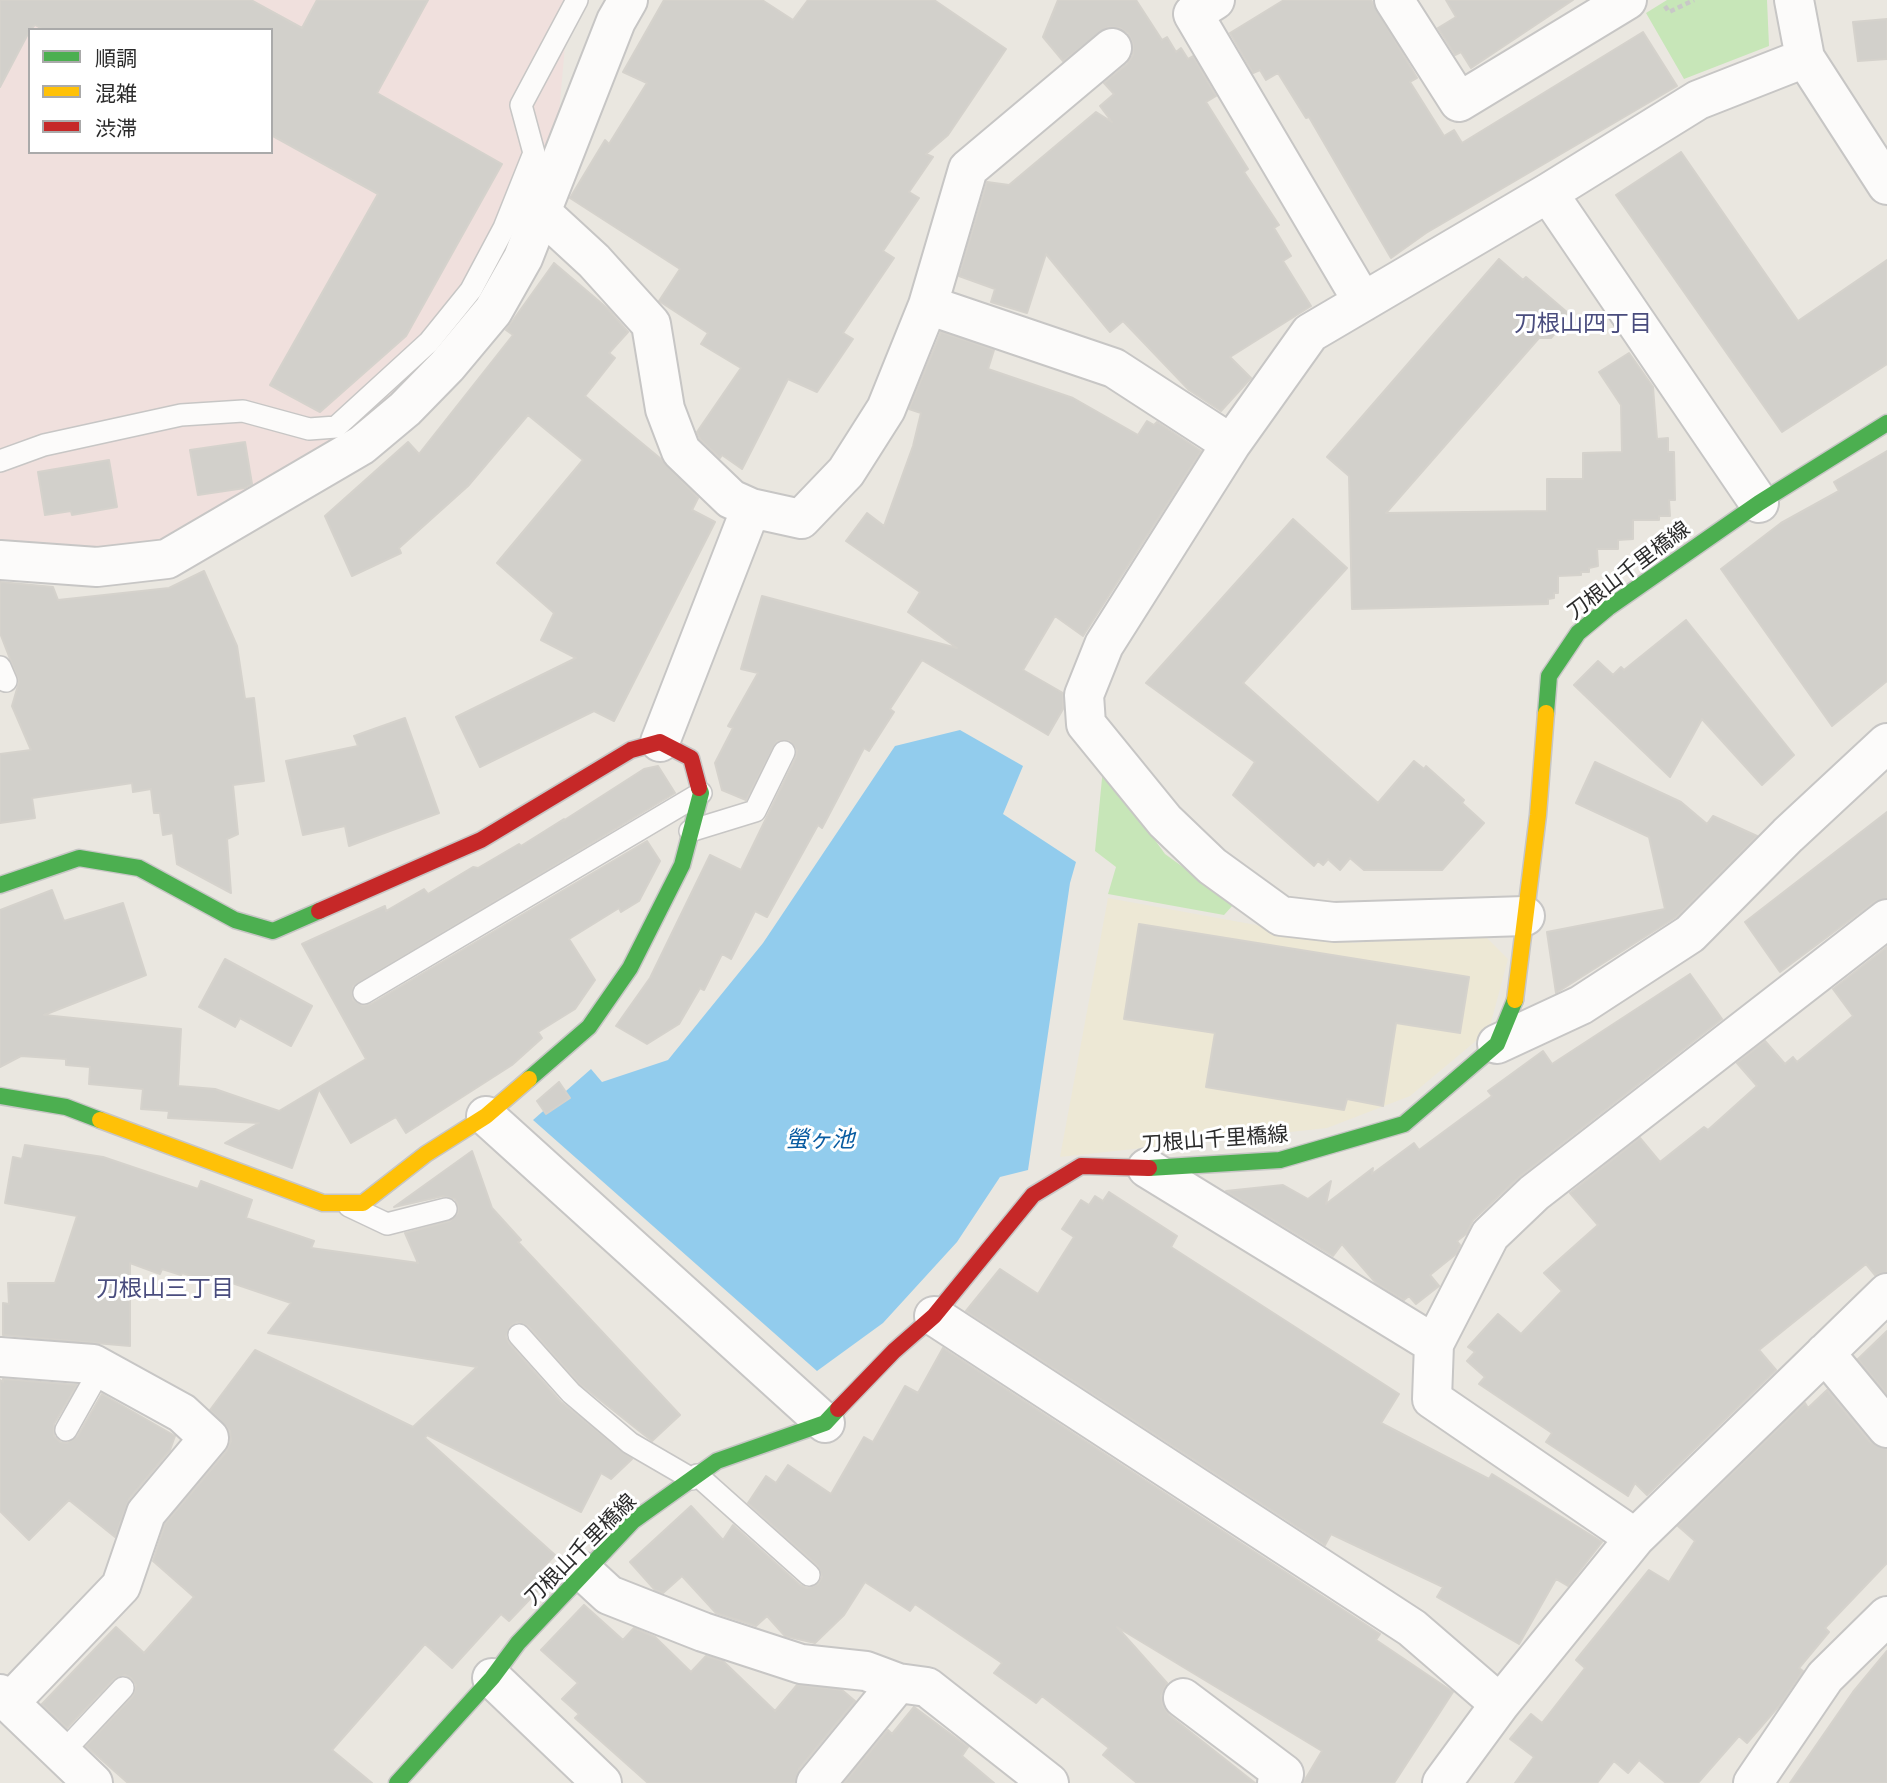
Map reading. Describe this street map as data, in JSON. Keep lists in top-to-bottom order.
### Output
{
  "streets": {
    "street": ["刀根山千里橋線"]
  },
  "districts": ["刀根山四丁目", "刀根山三丁目"],
  "water": ["螢ヶ池"],
  "legend": ["順調", "混雑", "渋滞"]
}
